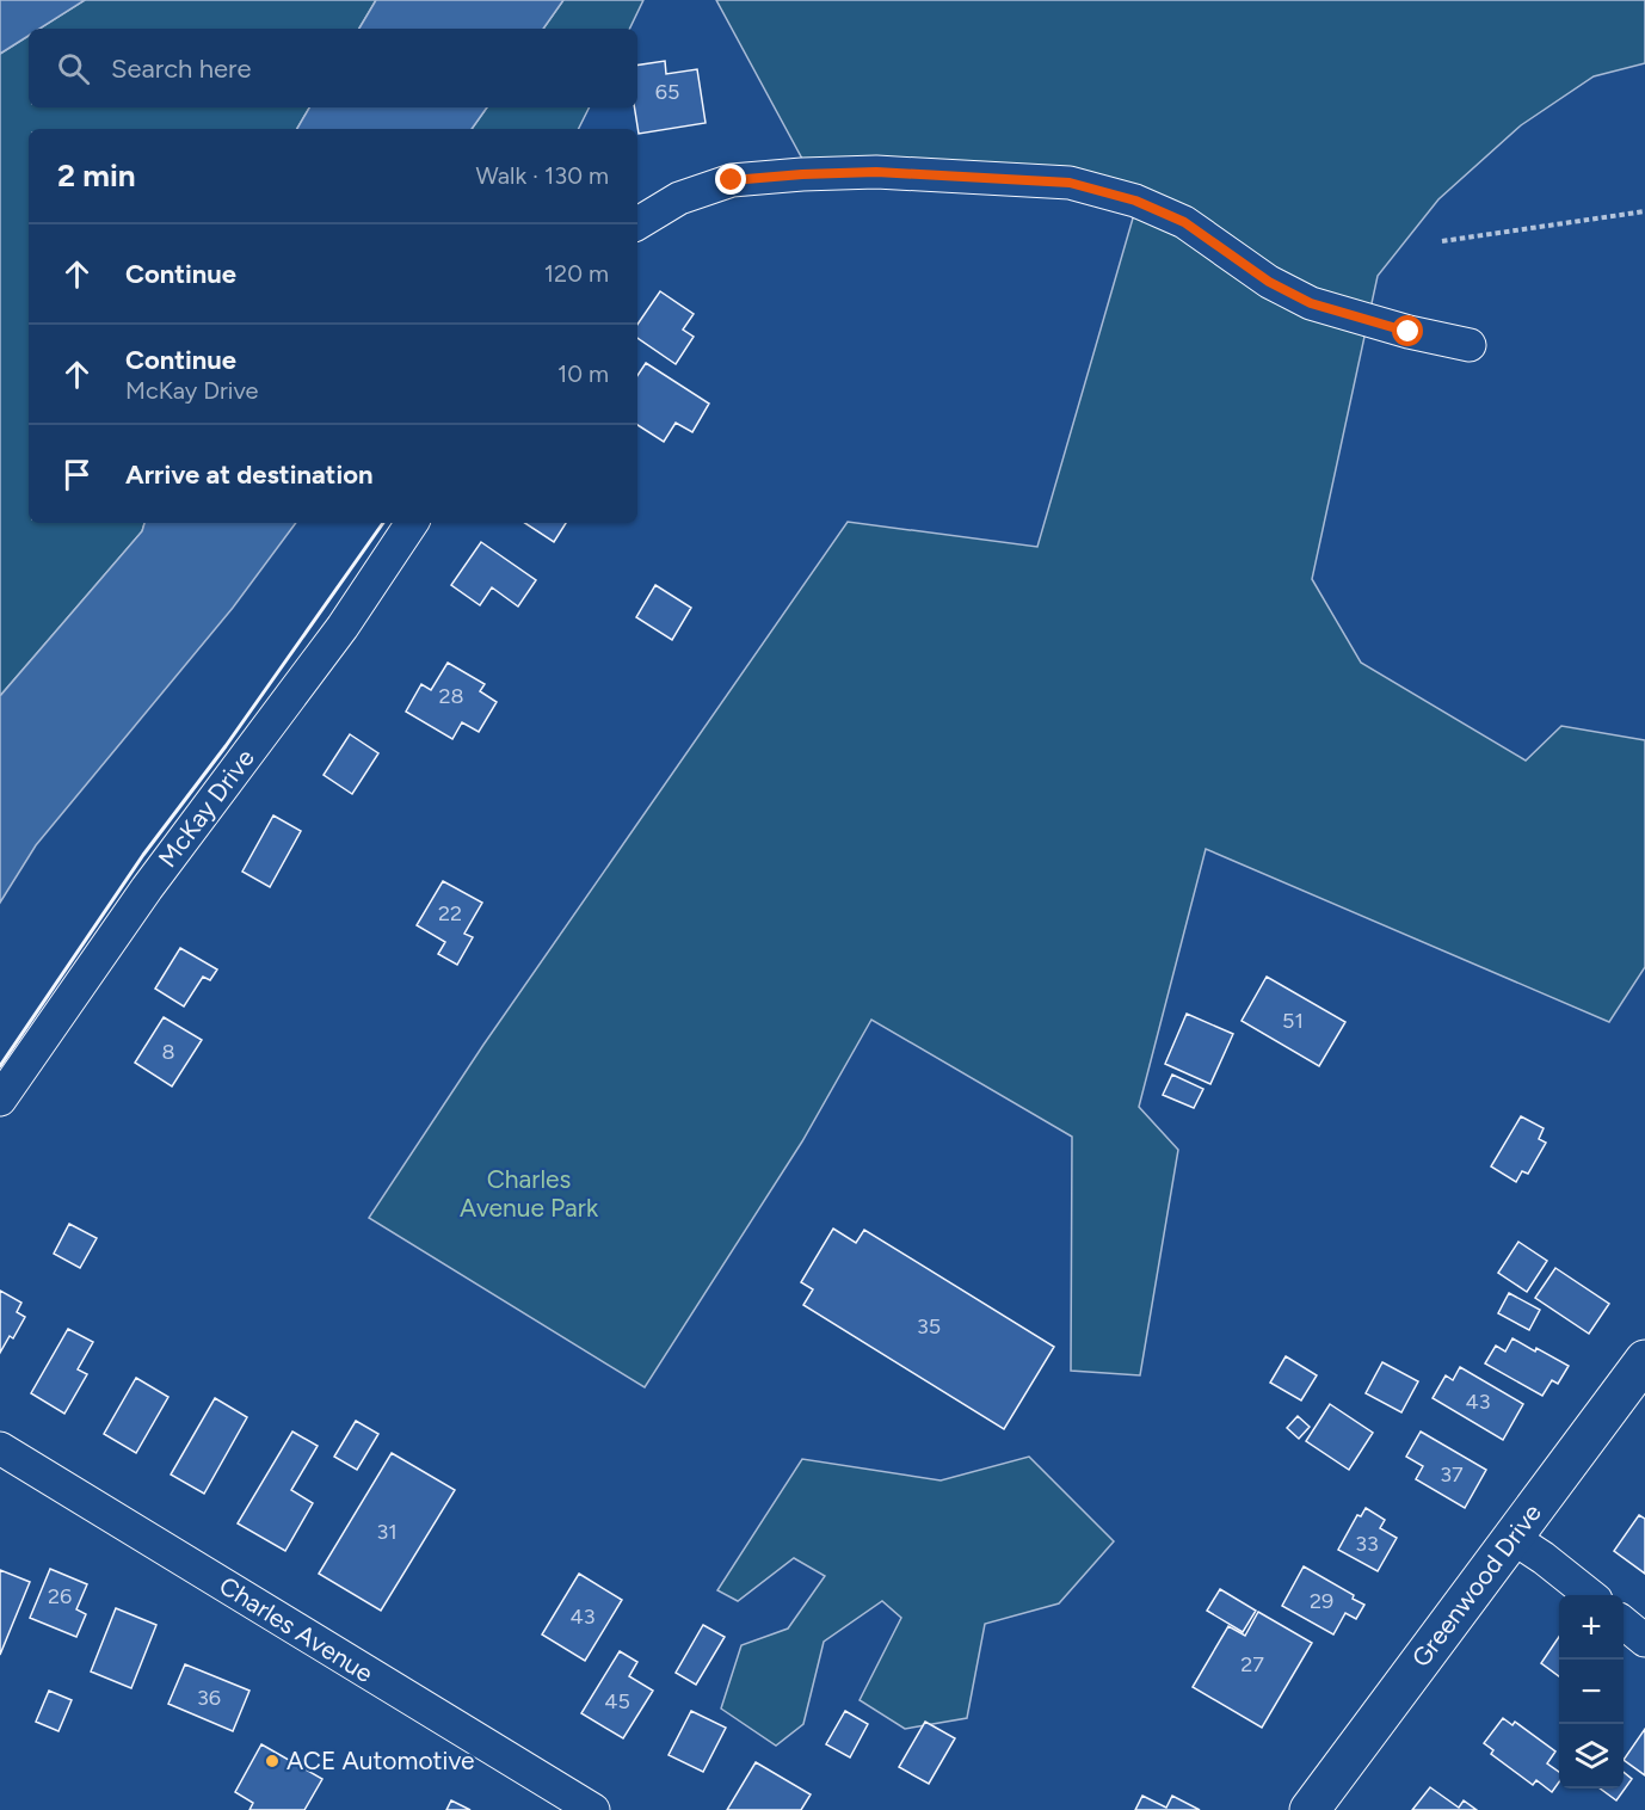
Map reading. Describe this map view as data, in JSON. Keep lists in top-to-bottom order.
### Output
{
  "streets": {
    "main road": ["Greenwood Drive"],
    "street": ["McKay Drive", "Charles Avenue"]
  },
  "parks": ["Charles Avenue Park"],
  "places": ["ACE Automotive"],
  "house_numbers": [
    "65",
    "28",
    "22",
    "51",
    "8",
    "35",
    "43",
    "37",
    "31",
    "33",
    "26",
    "29",
    "43",
    "27",
    "36",
    "45"
  ],
  "page": {
    "search": "Search here",
    "heading": ["2 min", "Walk · 130 m"],
    "list": [
      ["Continue", "120 m"],
      ["Continue", "McKay Drive", "10 m"],
      "Arrive at destination"
    ],
    "map_buttons": ["+", "−"]
  }
}
